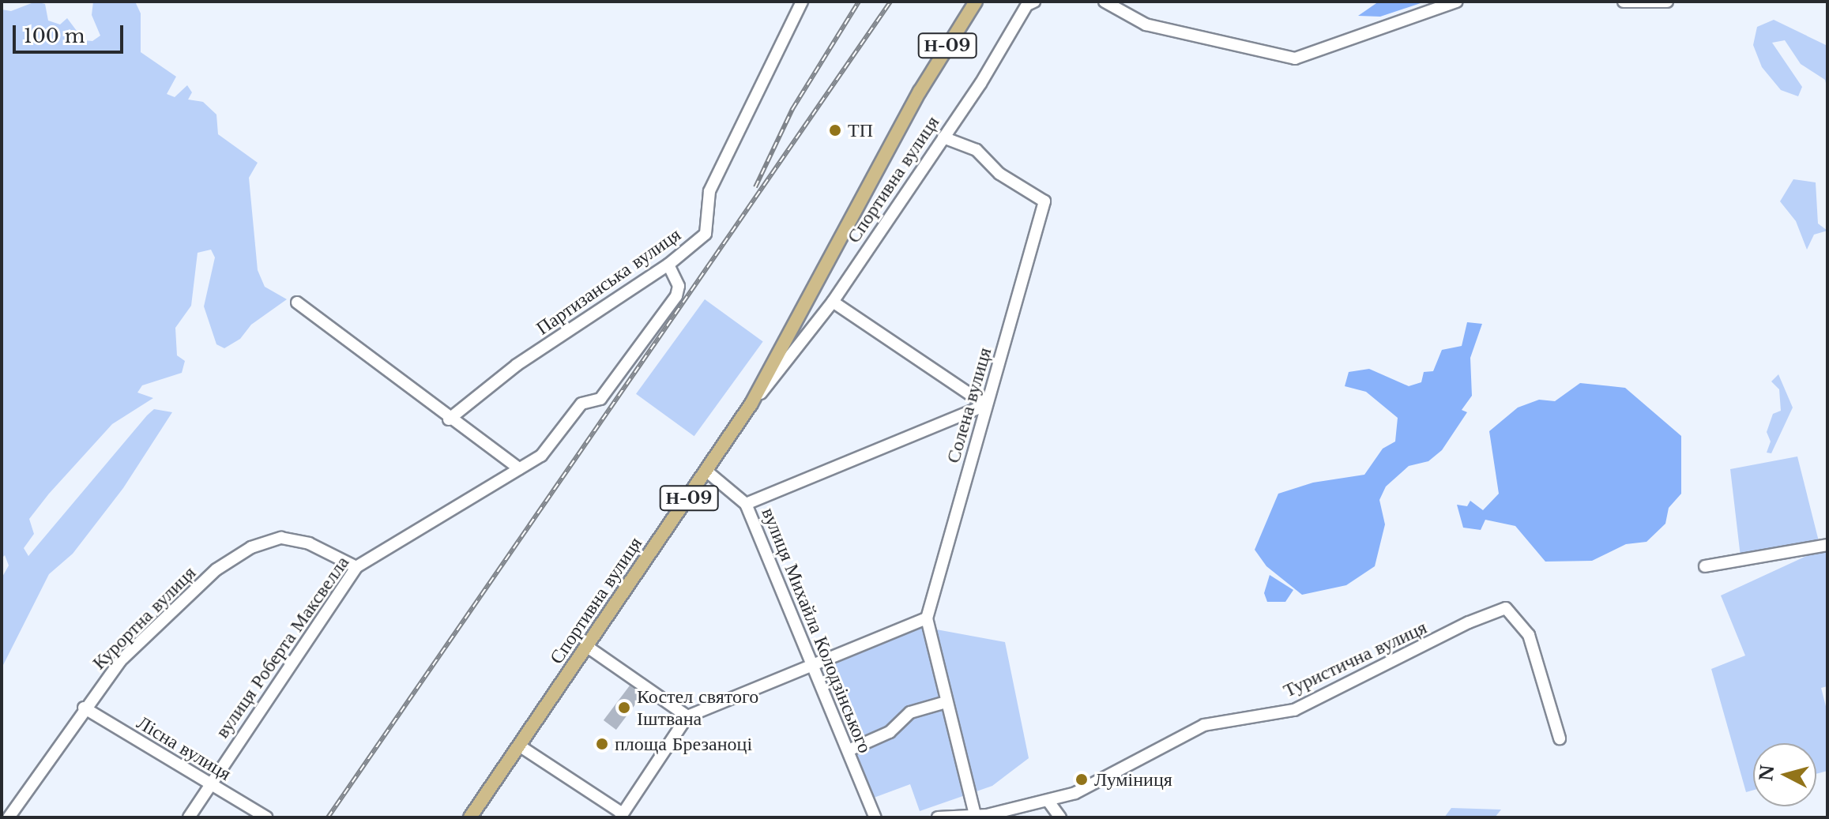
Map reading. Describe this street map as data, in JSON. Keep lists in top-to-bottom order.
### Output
{
  "streets": {
    "main road": ["Н-09", "Спортивна вулиця"],
    "street": [
      "Партизанська вулиця",
      "Солена вулиця",
      "Курортна вулиця",
      "вулиця Михайла Колодзінського",
      "вулиця Роберта Максвелла",
      "Туристична вулиця",
      "Лісна вулиця"
    ]
  },
  "crossings": [
    ["Спортивна вулиця", "Солена вулиця"],
    ["Спортивна вулиця", "вулиця Михайла Колодзінського"],
    ["Партизанська вулиця", "вулиця Роберта Максвелла"],
    ["Курортна вулиця", "вулиця Роберта Максвелла"],
    ["Курортна вулиця", "Лісна вулиця"],
    ["вулиця Роберта Максвелла", "Лісна вулиця"]
  ],
  "places": [
    "ТП",
    "Костел святого Іштвана",
    "площа Брезаноці",
    "Луміниця"
  ],
  "scale_bar": "100 m",
  "north": "left"
}
